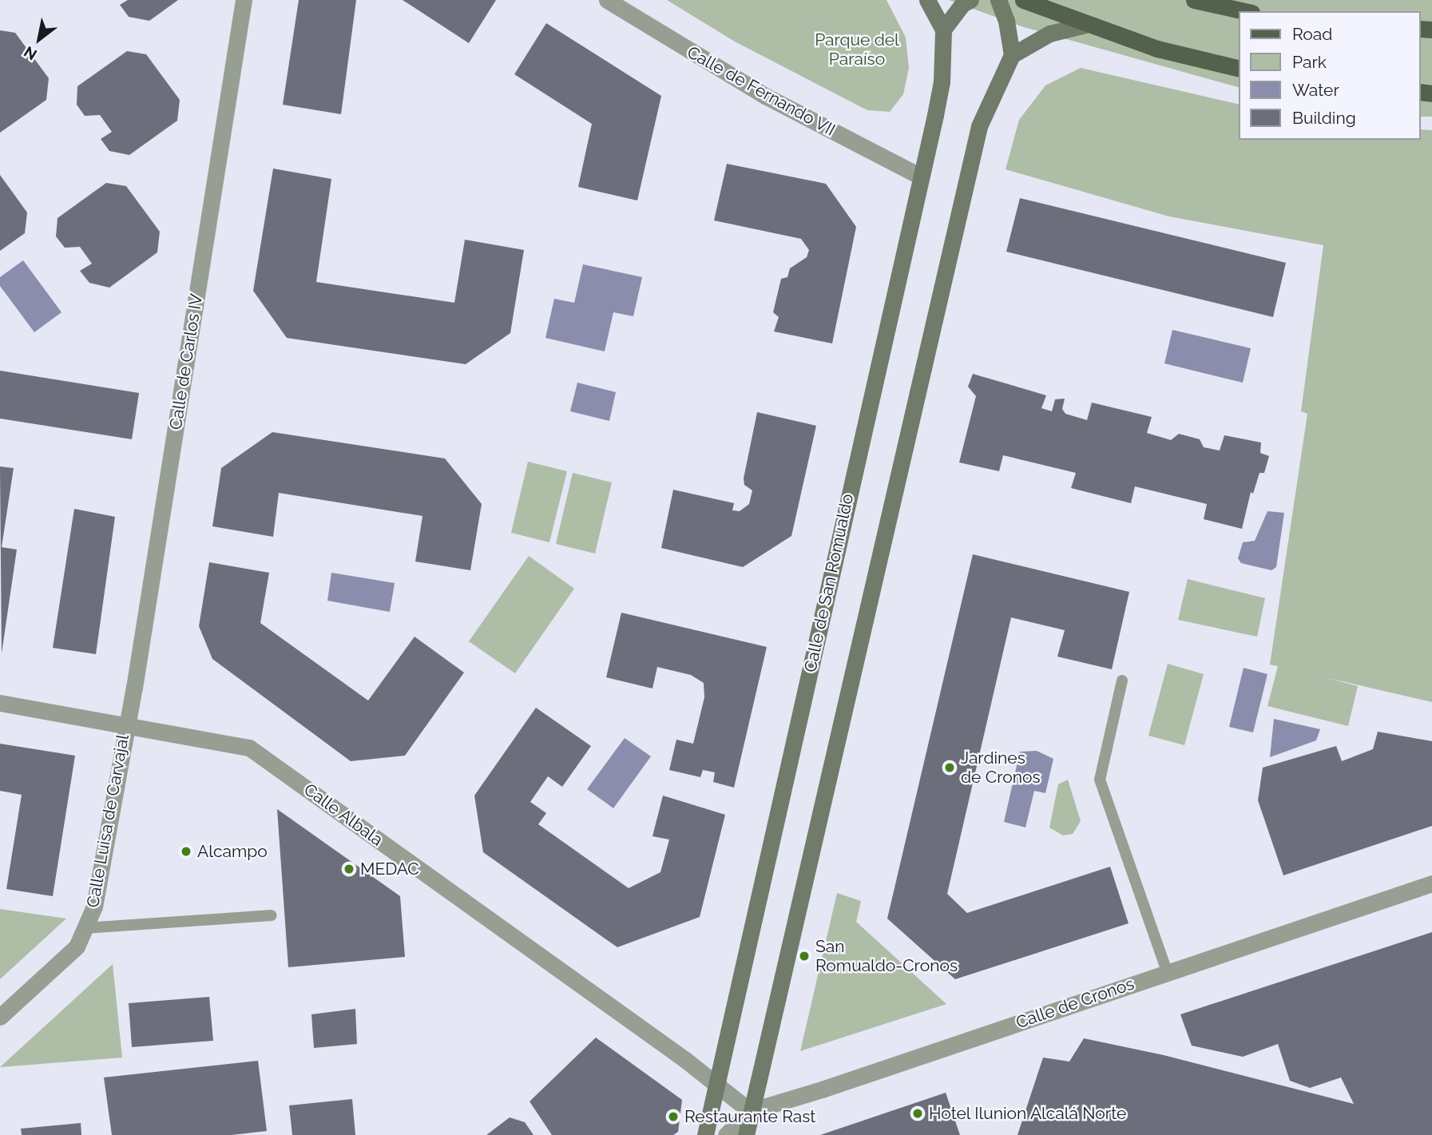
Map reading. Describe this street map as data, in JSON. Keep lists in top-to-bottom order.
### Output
{
  "streets": {
    "main road": ["Calle de San Romualdo"],
    "street": [
      "Calle de Fernando VII",
      "Calle de Carlos IV",
      "Calle Albala",
      "Calle Luisa de Carvajal",
      "Calle de Cronos"
    ]
  },
  "crossings": [
    ["Calle de Fernando VII", "Calle de San Romualdo"],
    ["Calle de Carlos IV", "Calle Albala"],
    ["Calle de Carlos IV", "Calle Luisa de Carvajal"],
    ["Calle de San Romualdo", "Calle Albala"],
    ["Calle Albala", "Calle Luisa de Carvajal"],
    ["Calle Albala", "Calle de Cronos"]
  ],
  "parks": ["Parque del Paraíso"],
  "places": [
    "Jardines de Cronos",
    "Alcampo",
    "MEDAC",
    "San Romualdo-Cronos",
    "Hotel Ilunion Alcalá Norte",
    "Restaurante Rast"
  ],
  "legend": [
    "Road",
    "Park",
    "Water",
    "Building"
  ],
  "north": "bottom left"
}
